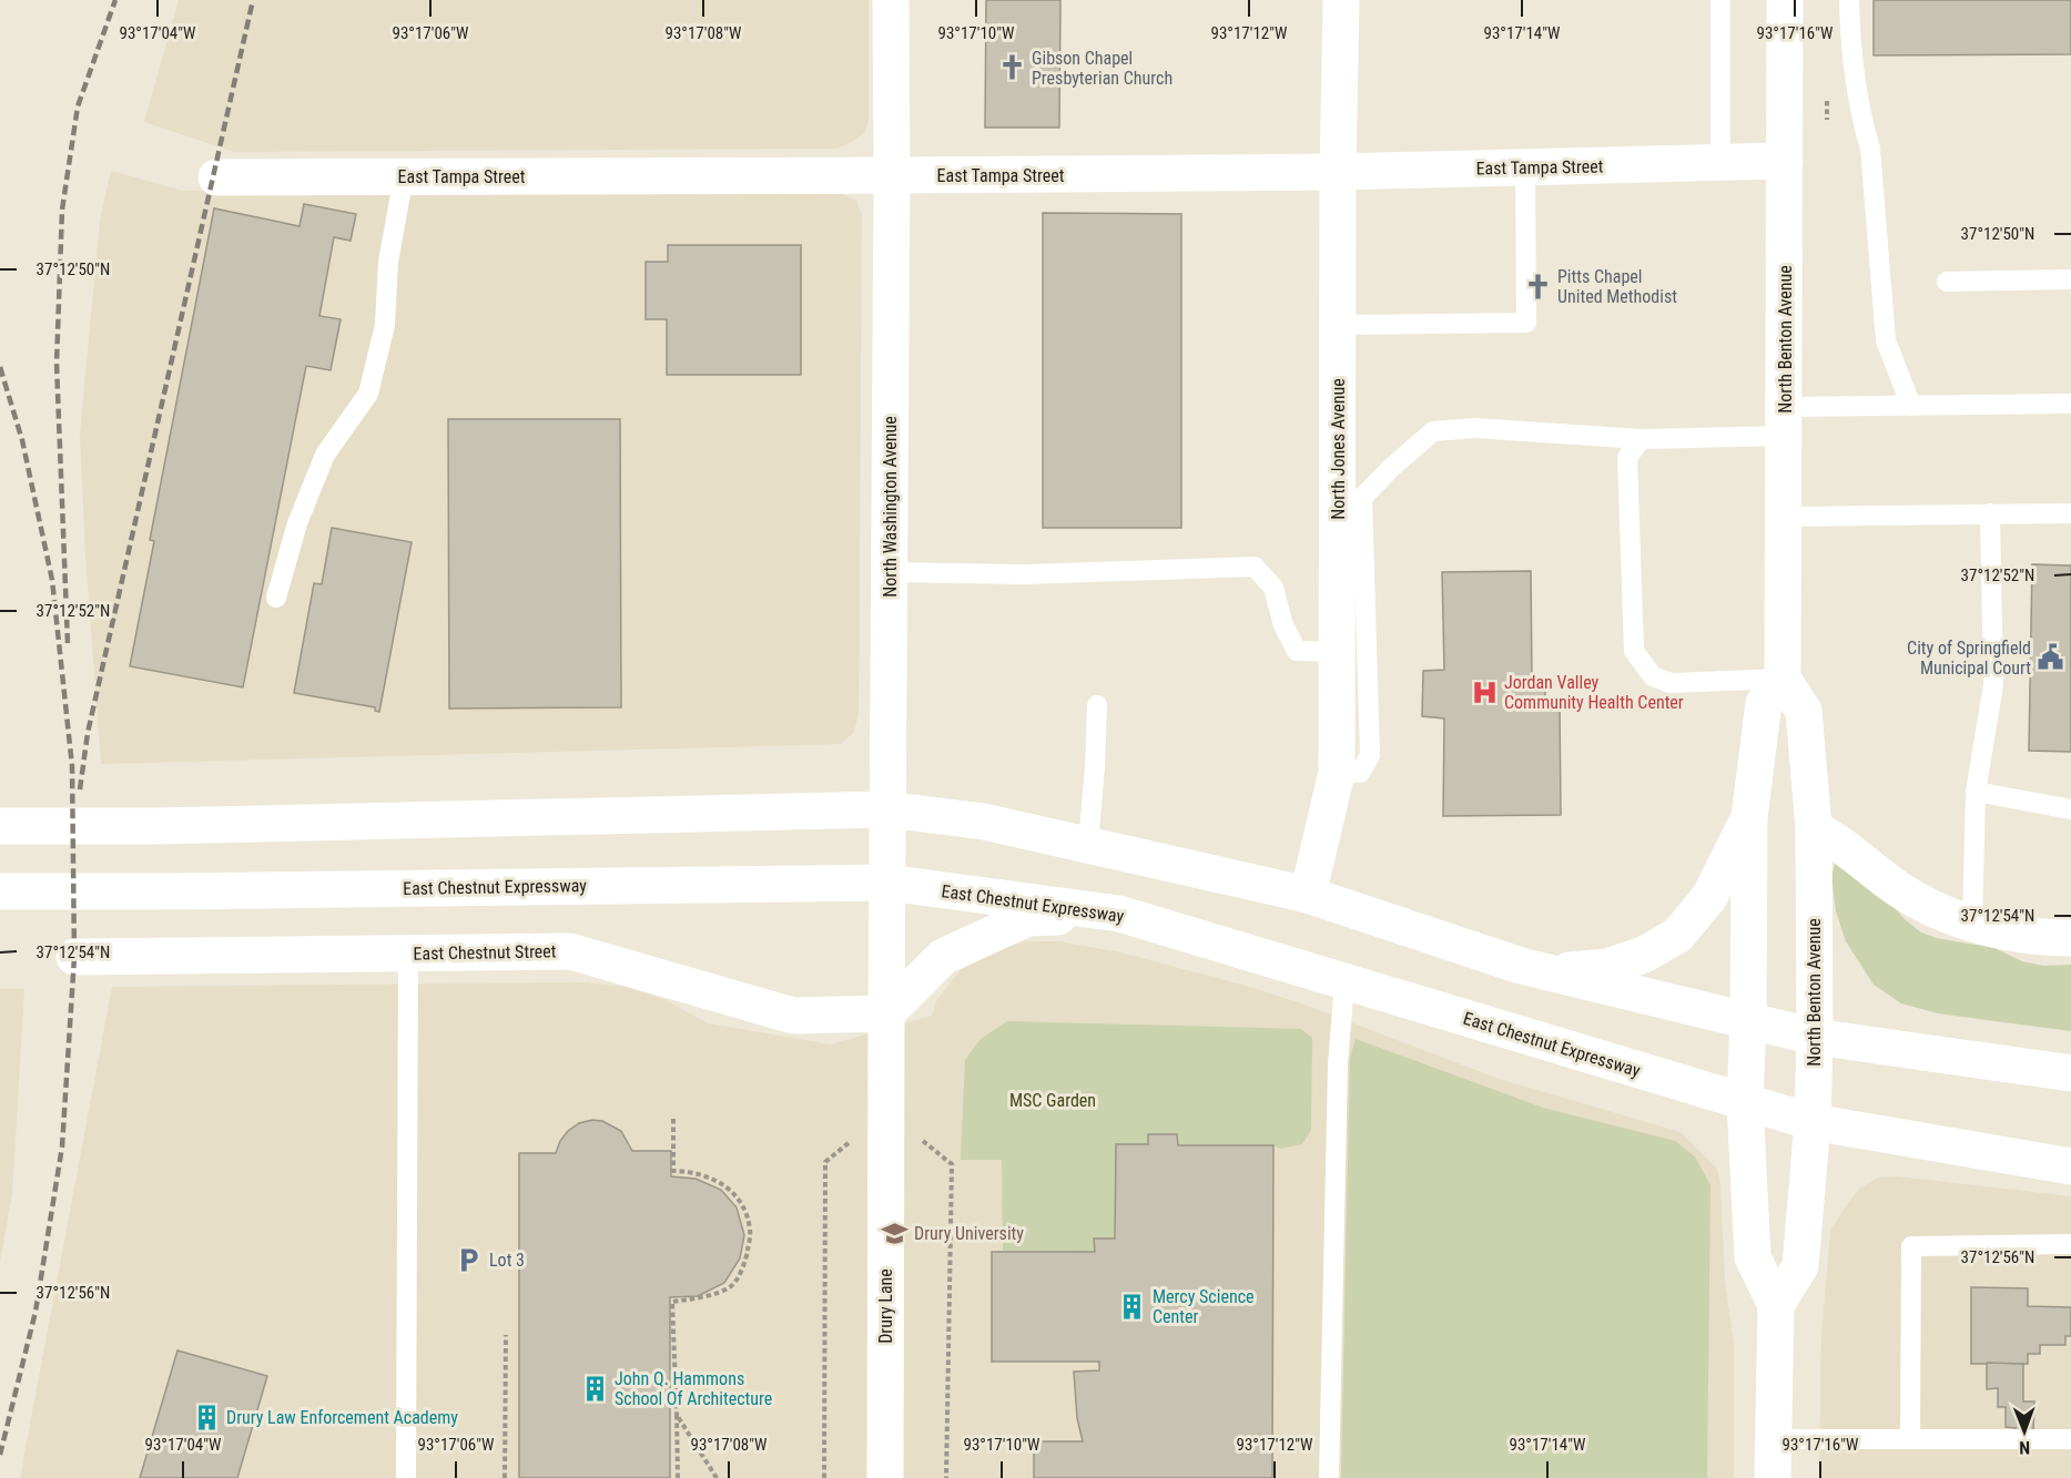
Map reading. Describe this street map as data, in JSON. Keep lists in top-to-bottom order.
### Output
{
  "streets": {
    "main road": [
      "East Tampa Street",
      "North Benton Avenue",
      "North Jones Avenue",
      "North Washington Avenue",
      "East Chestnut Expressway",
      "East Chestnut Street",
      "Drury Lane"
    ]
  },
  "crossings": [
    ["East Tampa Street", "North Benton Avenue"],
    ["East Tampa Street", "North Jones Avenue"],
    ["East Tampa Street", "North Washington Avenue"],
    ["North Benton Avenue", "East Chestnut Expressway"],
    ["North Washington Avenue", "East Chestnut Expressway"],
    ["North Washington Avenue", "East Chestnut Street"],
    ["North Washington Avenue", "Drury Lane"],
    ["East Chestnut Street", "Drury Lane"]
  ],
  "parks": ["MSC Garden"],
  "places": {
    "church": ["Gibson Chapel Presbyterian Church", "Pitts Chapel United Methodist"],
    "public building": ["City of Springfield Municipal Court"],
    "hospital": ["Jordan Valley Community Health Center"],
    "school or university": ["Drury University"],
    "parking": ["Lot 3"],
    "building": ["Mercy Science Center", "John Q. Hammons School Of Architecture", "Drury Law Enforcement Academy"]
  },
  "north": "bottom",
  "coordinates": [
    "93°17'04\"W",
    "93°17'06\"W",
    "93°17'08\"W",
    "93°17'10\"W",
    "93°17'12\"W",
    "93°17'14\"W",
    "93°17'16\"W",
    "37°12'50\"N",
    "37°12'52\"N",
    "37°12'54\"N",
    "37°12'56\"N"
  ]
}
